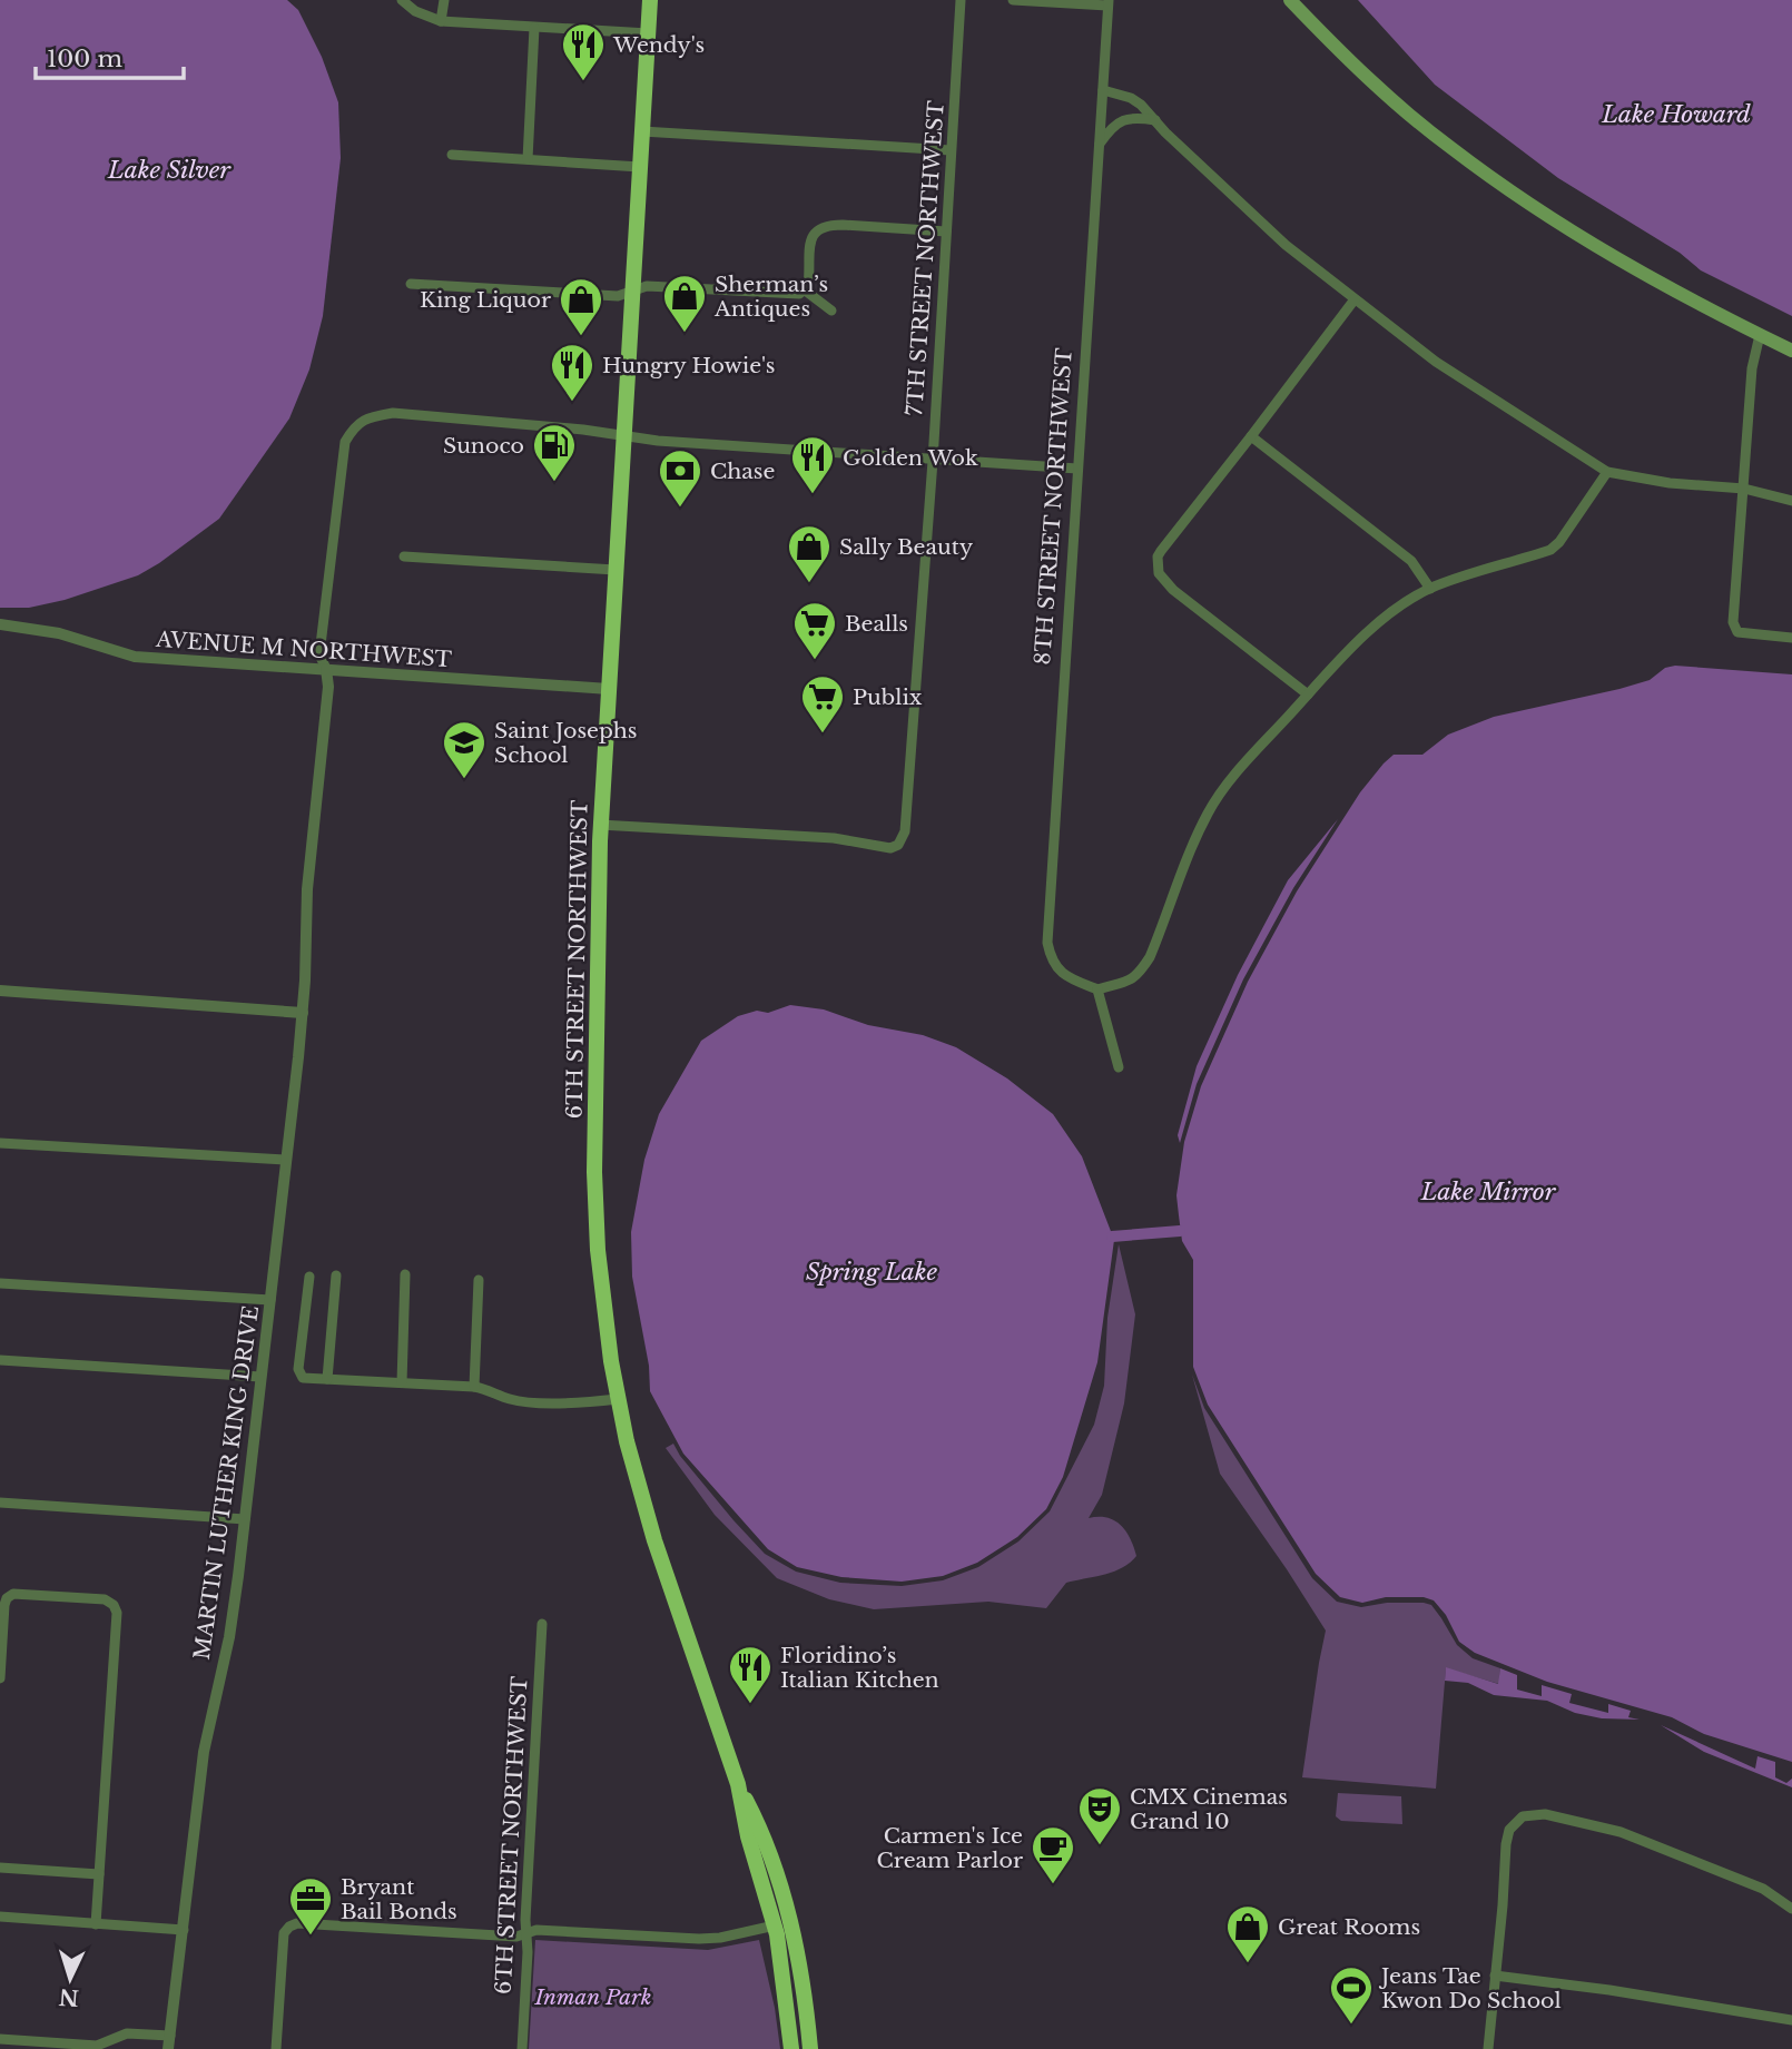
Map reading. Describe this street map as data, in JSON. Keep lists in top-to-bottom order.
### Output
{
  "streets": {
    "highway": ["6TH STREET NORTHWEST"],
    "street": [
      "7TH STREET NORTHWEST",
      "8TH STREET NORTHWEST",
      "AVENUE M NORTHWEST",
      "MARTIN LUTHER KING DRIVE"
    ]
  },
  "crossings": [
    ["7TH STREET NORTHWEST", "6TH STREET NORTHWEST"],
    ["AVENUE M NORTHWEST", "6TH STREET NORTHWEST"],
    ["AVENUE M NORTHWEST", "MARTIN LUTHER KING DRIVE"]
  ],
  "water": [
    "Lake Howard",
    "Lake Silver",
    "Lake Mirror",
    "Spring Lake"
  ],
  "parks": ["Inman Park"],
  "places": {
    "restaurant": [
      "Wendy's",
      "Hungry Howie's",
      "Golden Wok",
      "Floridino’s Italian Kitchen"
    ],
    "shop": [
      "Sherman’s Antiques",
      "King Liquor",
      "Sally Beauty",
      "Great Rooms"
    ],
    "fuel station": ["Sunoco"],
    "bank": ["Chase"],
    "supermarket": ["Bealls", "Publix"],
    "school or university": ["Saint Josephs School"],
    "theatre": ["CMX Cinemas Grand 10"],
    "cafe": ["Carmen's Ice Cream Parlor"],
    "office": ["Bryant Bail Bonds"],
    "sports": ["Jeans Tae Kwon Do School"]
  },
  "scale_bar": "100 m",
  "north": "bottom"
}
